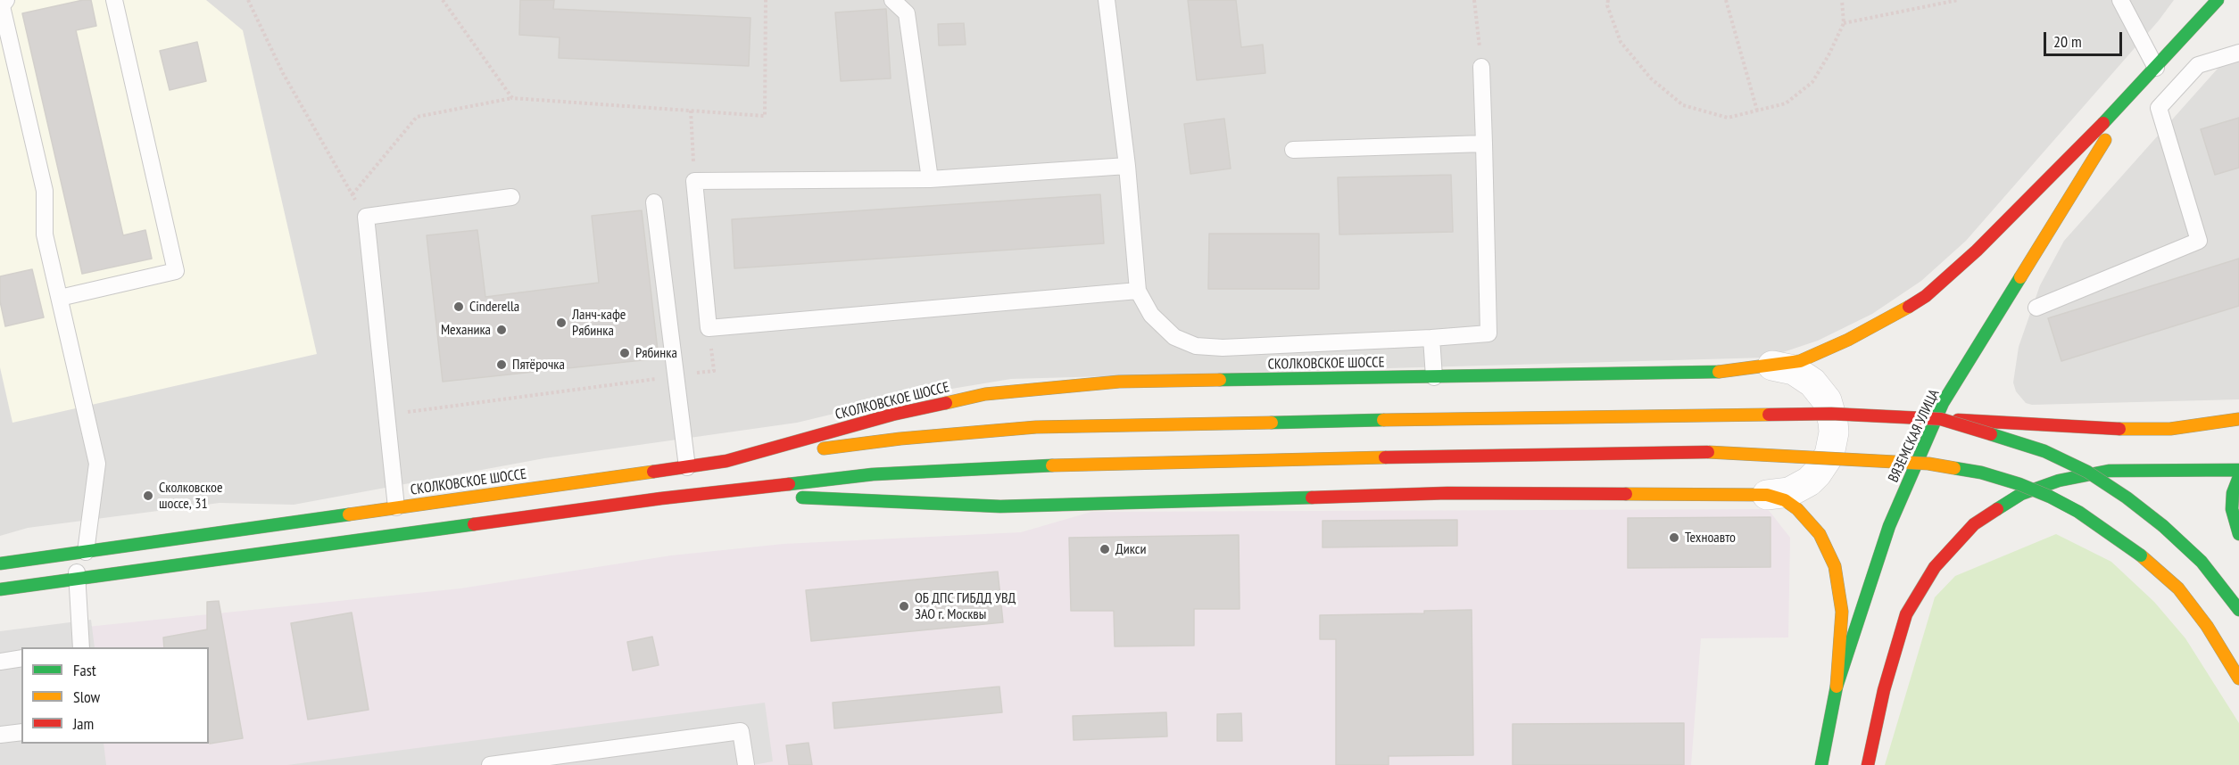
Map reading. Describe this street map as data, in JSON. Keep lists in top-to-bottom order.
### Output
{
  "streets": {
    "main road": ["СКОЛКОВСКОЕ ШОССЕ", "ВЯЗЕМСКАЯ УЛИЦА"]
  },
  "crossings": [
    ["СКОЛКОВСКОЕ ШОССЕ", "ВЯЗЕМСКАЯ УЛИЦА"]
  ],
  "places": [
    "Cinderella",
    "Ланч-кафе Рябинка",
    "Механика",
    "Рябинка",
    "Пятёрочка",
    "Сколковское шоссе, 31",
    "Техноавто",
    "Дикси",
    "ОБ ДПС ГИБДД УВД ЗАО г. Москвы"
  ],
  "legend": ["Fast", "Slow", "Jam"],
  "scale_bar": "20 m"
}
